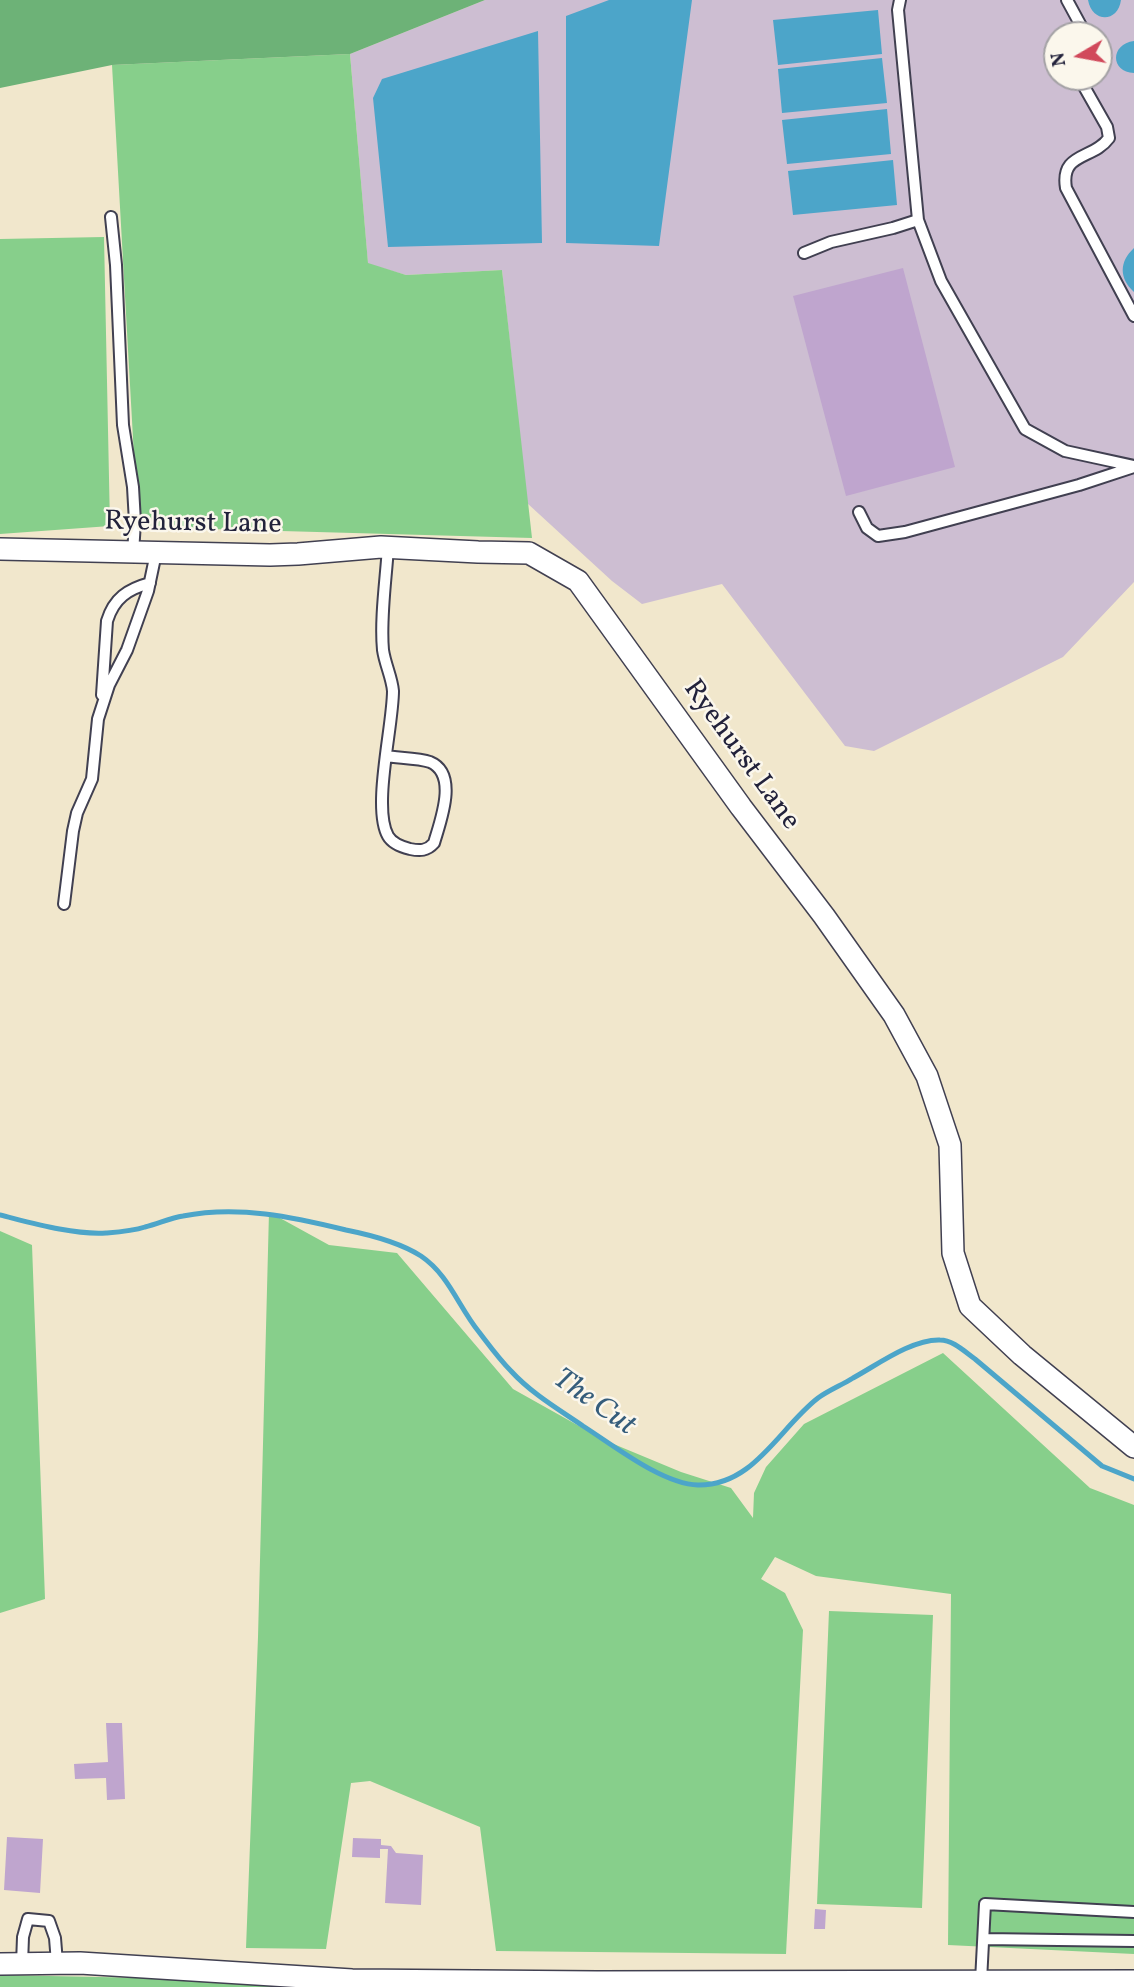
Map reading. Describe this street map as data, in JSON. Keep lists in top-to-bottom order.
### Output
{
  "streets": {
    "street": ["Ryehurst Lane"]
  },
  "water": ["The Cut"],
  "north": "left"
}
